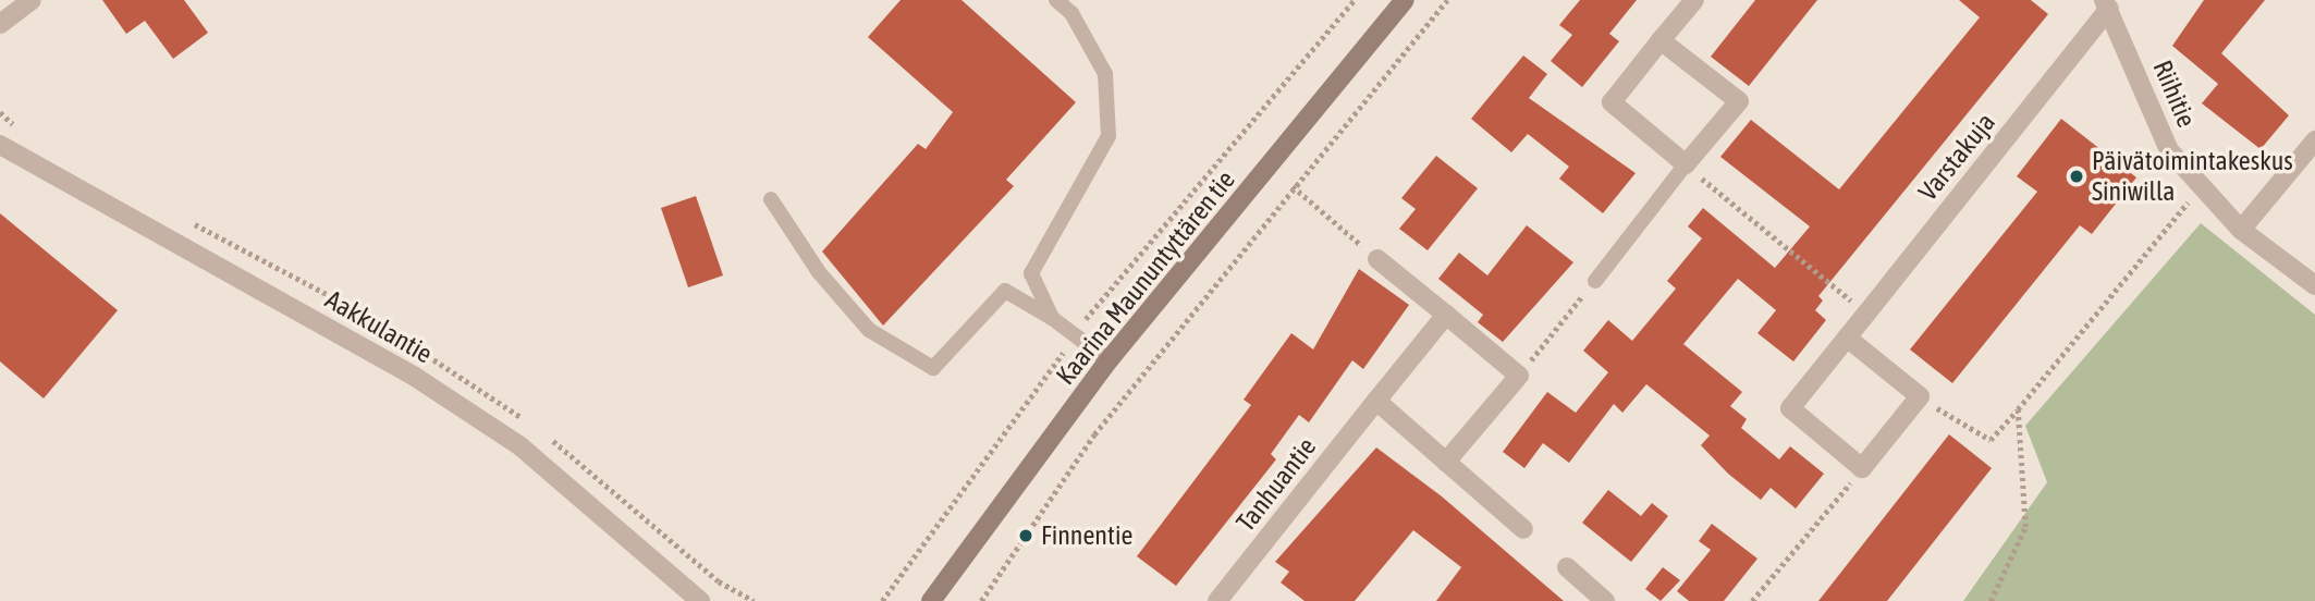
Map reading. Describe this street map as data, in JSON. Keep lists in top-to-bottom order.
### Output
{
  "streets": {
    "main road": ["Kaarina Maununtyttären tie"],
    "street": [
      "Riihitie",
      "Varstakuja",
      "Aakkulantie",
      "Tanhuantie"
    ]
  },
  "crossings": [
    ["Riihitie", "Varstakuja"]
  ],
  "places": ["Päivätoimintakeskus Siniwilla", "Finnentie"]
}
